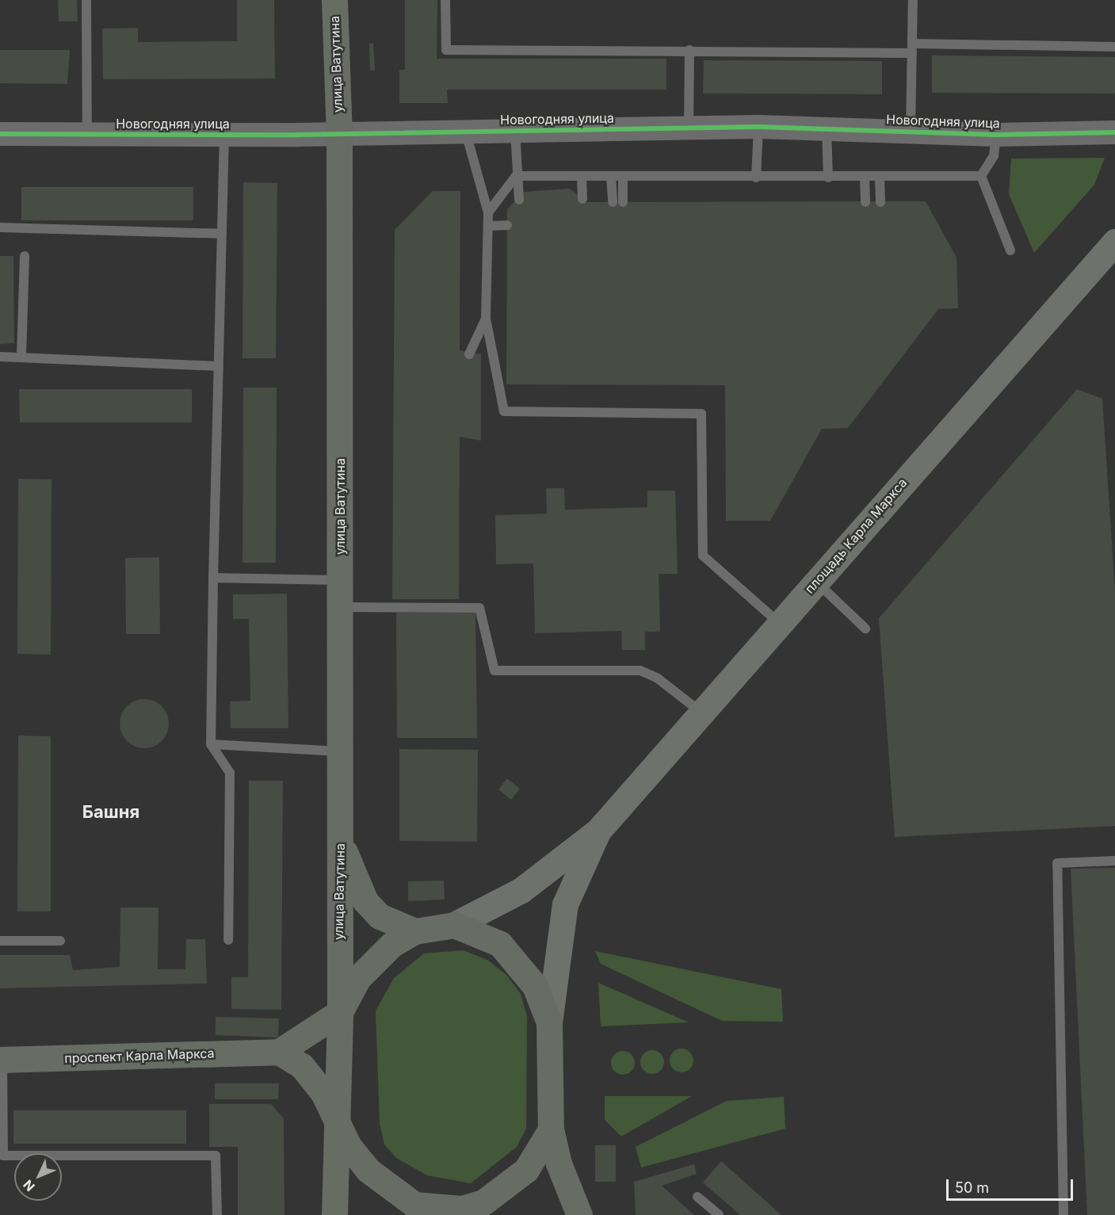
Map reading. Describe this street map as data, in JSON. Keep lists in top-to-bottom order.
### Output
{
  "streets": {
    "main road": ["улица Ватутина", "площадь Карла Маркса", "проспект Карла Маркса"],
    "street": ["Новогодняя улица"]
  },
  "crossings": [
    ["улица Ватутина", "Новогодняя улица"],
    ["улица Ватутина", "площадь Карла Маркса"],
    ["площадь Карла Маркса", "проспект Карла Маркса"]
  ],
  "districts": ["Башня"],
  "scale_bar": "50 m",
  "north": "bottom left"
}
